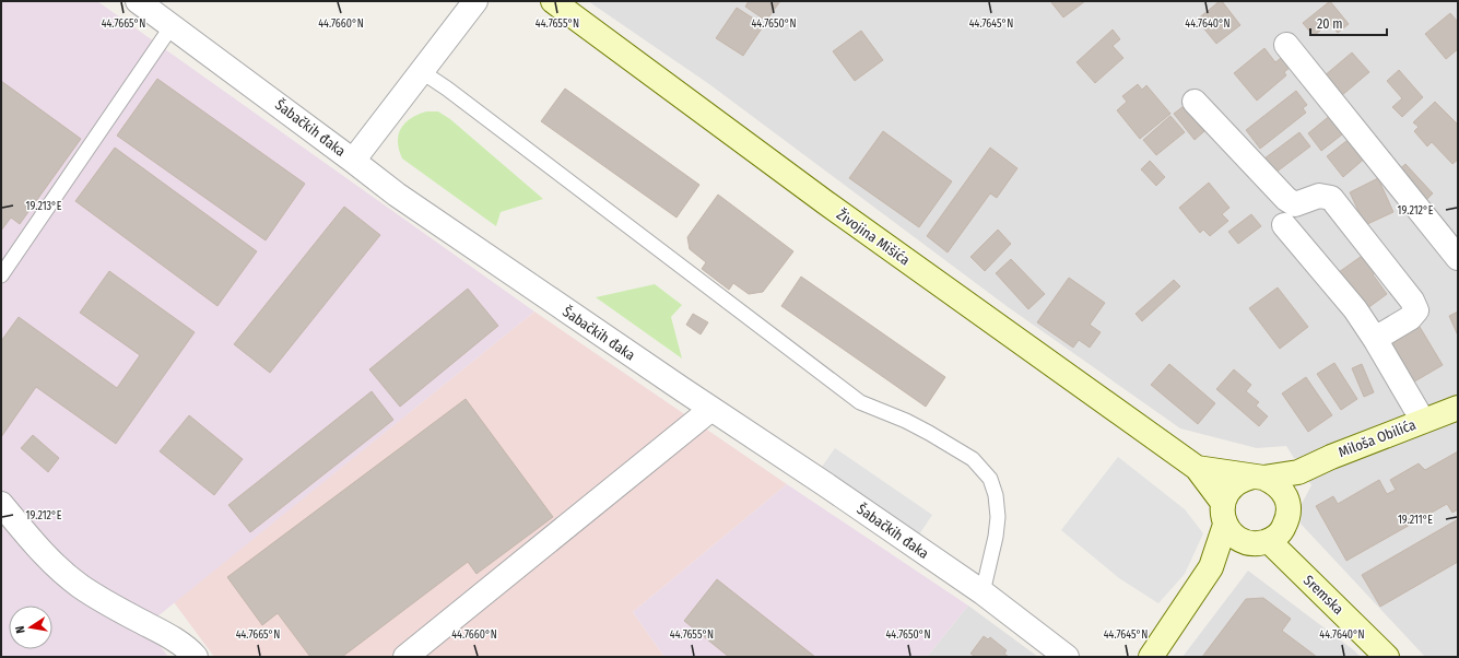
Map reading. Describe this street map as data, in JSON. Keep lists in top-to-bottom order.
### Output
{
  "streets": {
    "main road": ["Živojina Mišića", "Miloša Obilića", "Sremska"],
    "street": ["Šabačkih đaka"]
  },
  "crossings": [
    ["Miloša Obilića", "Sremska"]
  ],
  "scale_bar": "20 m",
  "north": "left",
  "coordinates": [
    "44.7665°N",
    "44.7660°N",
    "44.7655°N",
    "44.7650°N",
    "44.7645°N",
    "44.7640°N",
    "19.213°E",
    "19.212°E",
    "19.211°E"
  ]
}
